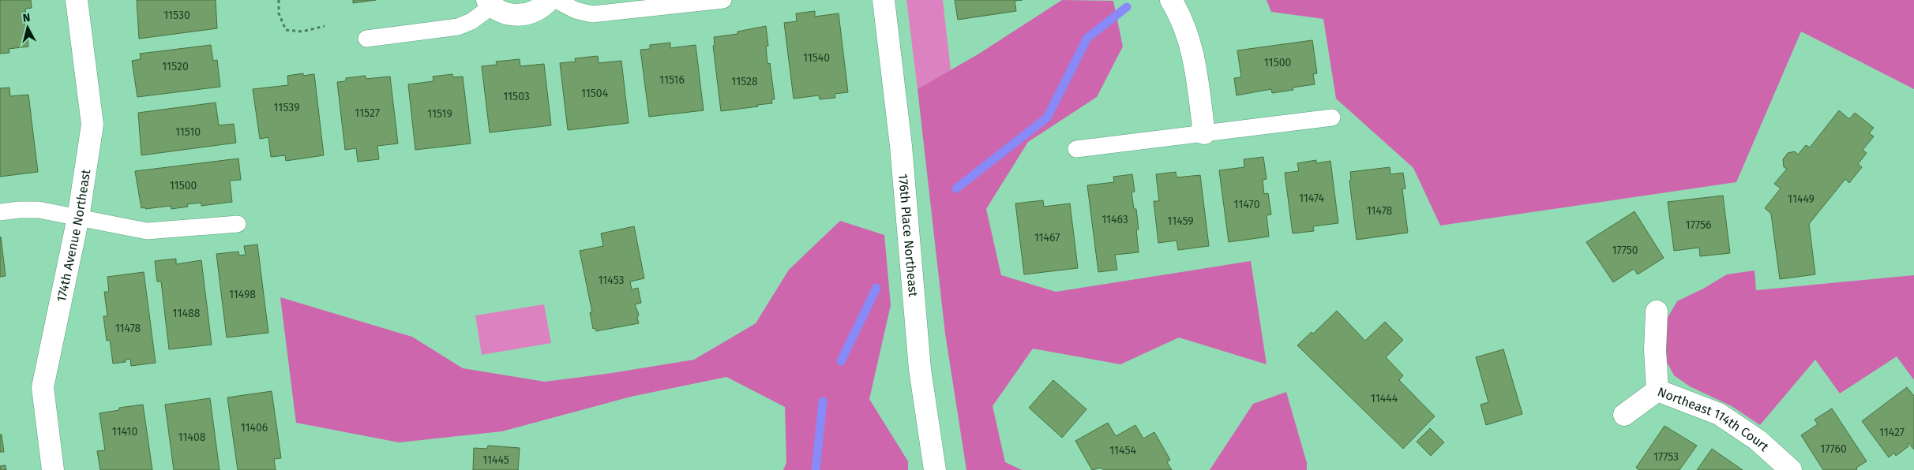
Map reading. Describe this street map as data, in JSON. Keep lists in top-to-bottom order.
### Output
{
  "streets": {
    "street": ["176th Place Northeast", "174th Avenue Northeast", "Northeast 114th Court"]
  },
  "house_numbers": [
    "11530",
    "11540",
    "11500",
    "11520",
    "11516",
    "11528",
    "11504",
    "11503",
    "11539",
    "11527",
    "11519",
    "11510",
    "11500",
    "11474",
    "11449",
    "11470",
    "11478",
    "11463",
    "11459",
    "17756",
    "11467",
    "17750",
    "11453",
    "11498",
    "11488",
    "11478",
    "11444",
    "11406",
    "11410",
    "11427",
    "11408",
    "17760",
    "11454",
    "17753",
    "11445"
  ],
  "north": "top"
}
